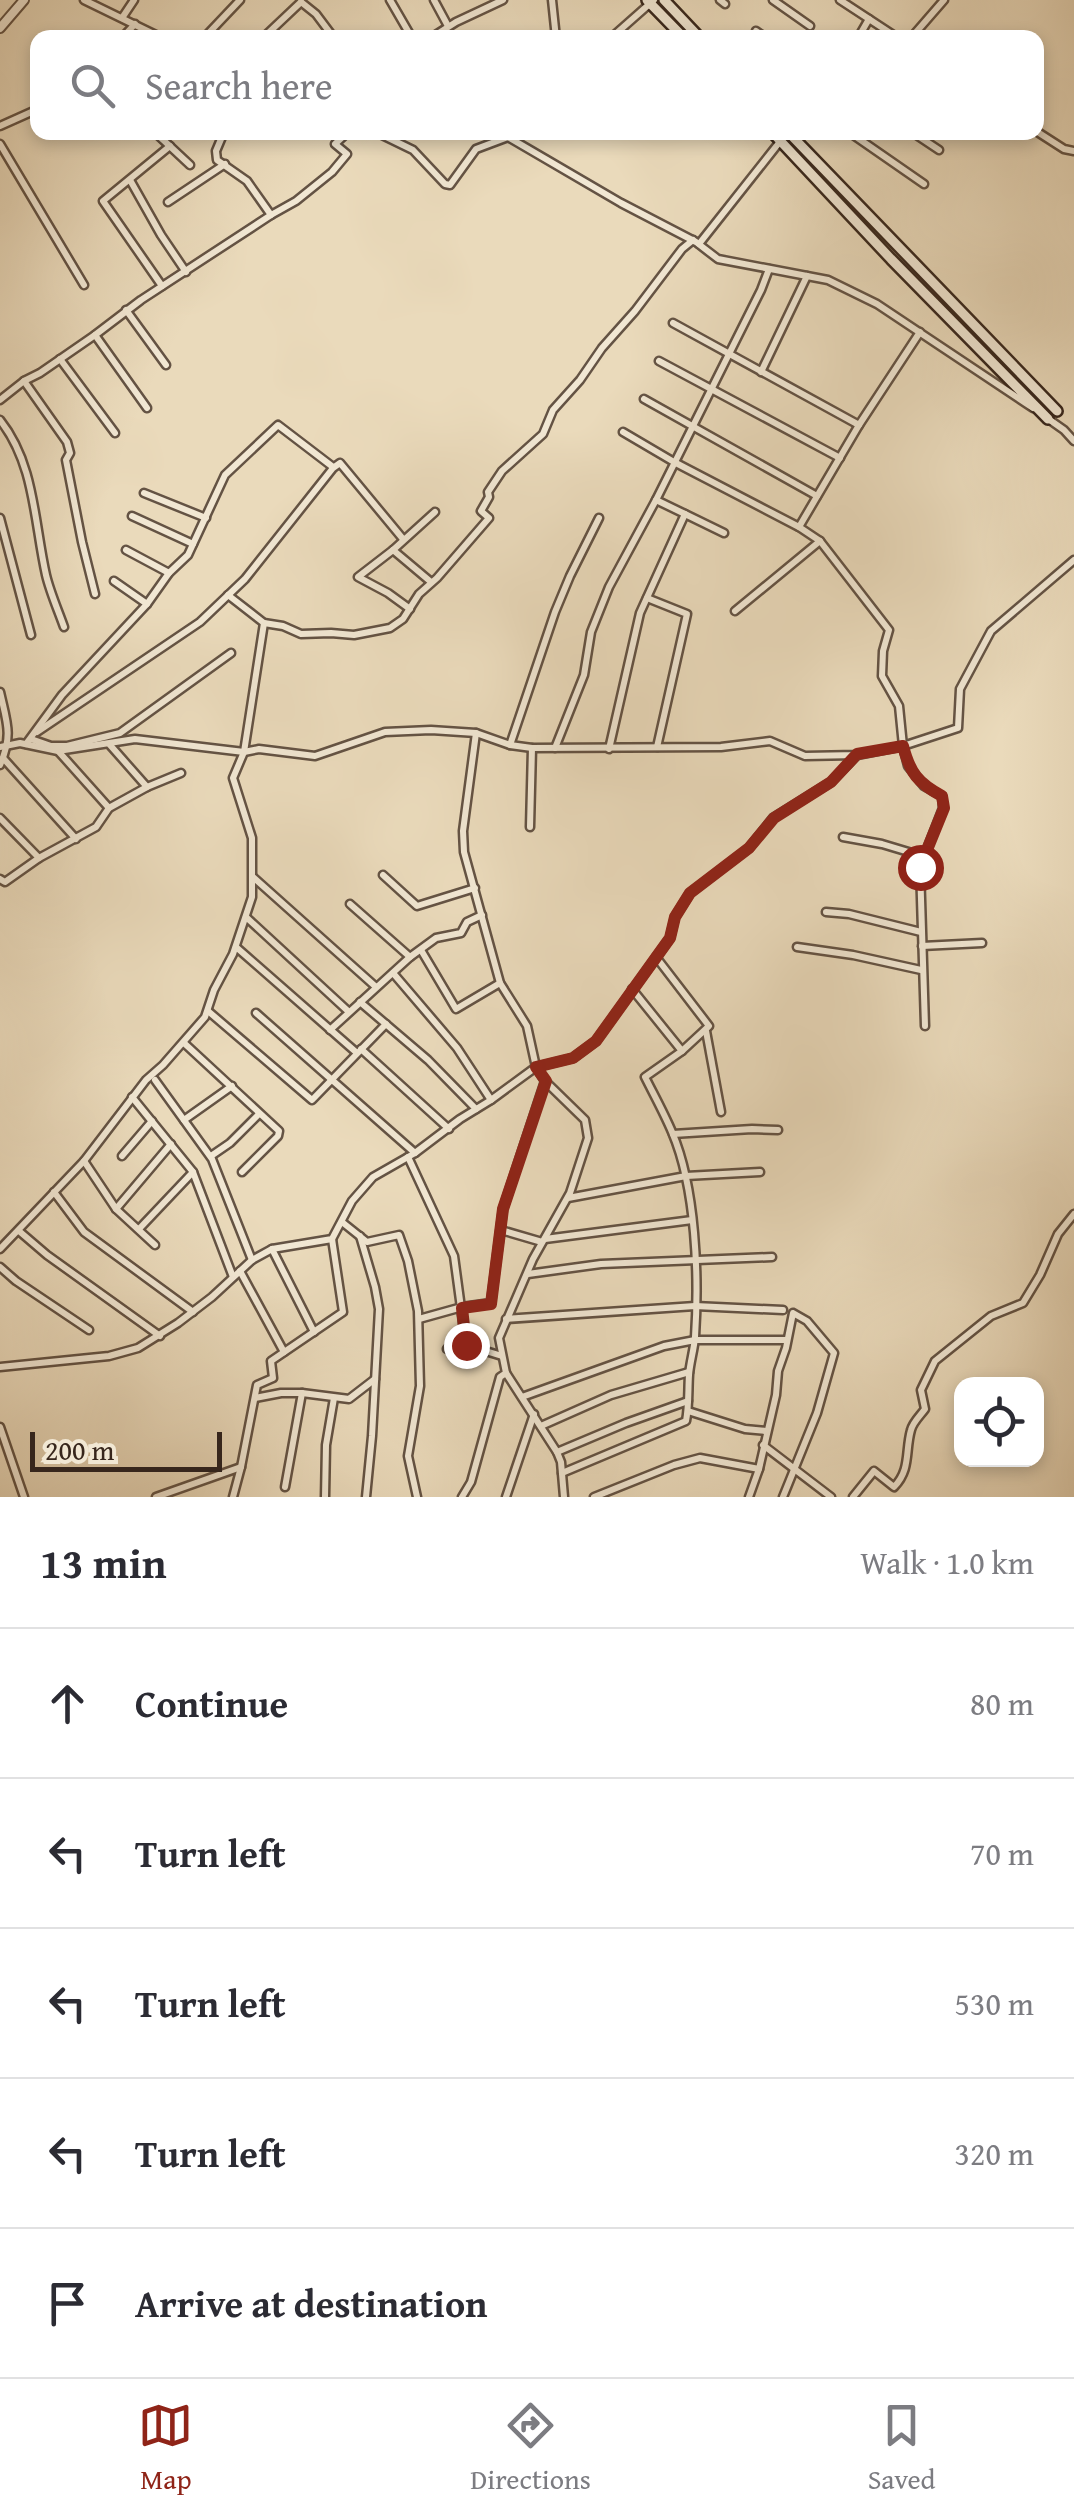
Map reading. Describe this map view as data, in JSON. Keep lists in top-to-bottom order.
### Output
{
  "scale_bar": "200 m",
  "page": {
    "search": "Search here",
    "scale": "200 m",
    "heading": ["13 min", "Walk · 1.0 km"],
    "list": [
      ["Continue", "80 m"],
      ["Turn left", "70 m"],
      ["Turn left", "530 m"],
      ["Turn left", "320 m"],
      "Arrive at destination"
    ],
    "nav": ["Map", "Directions", "Saved"]
  }
}
